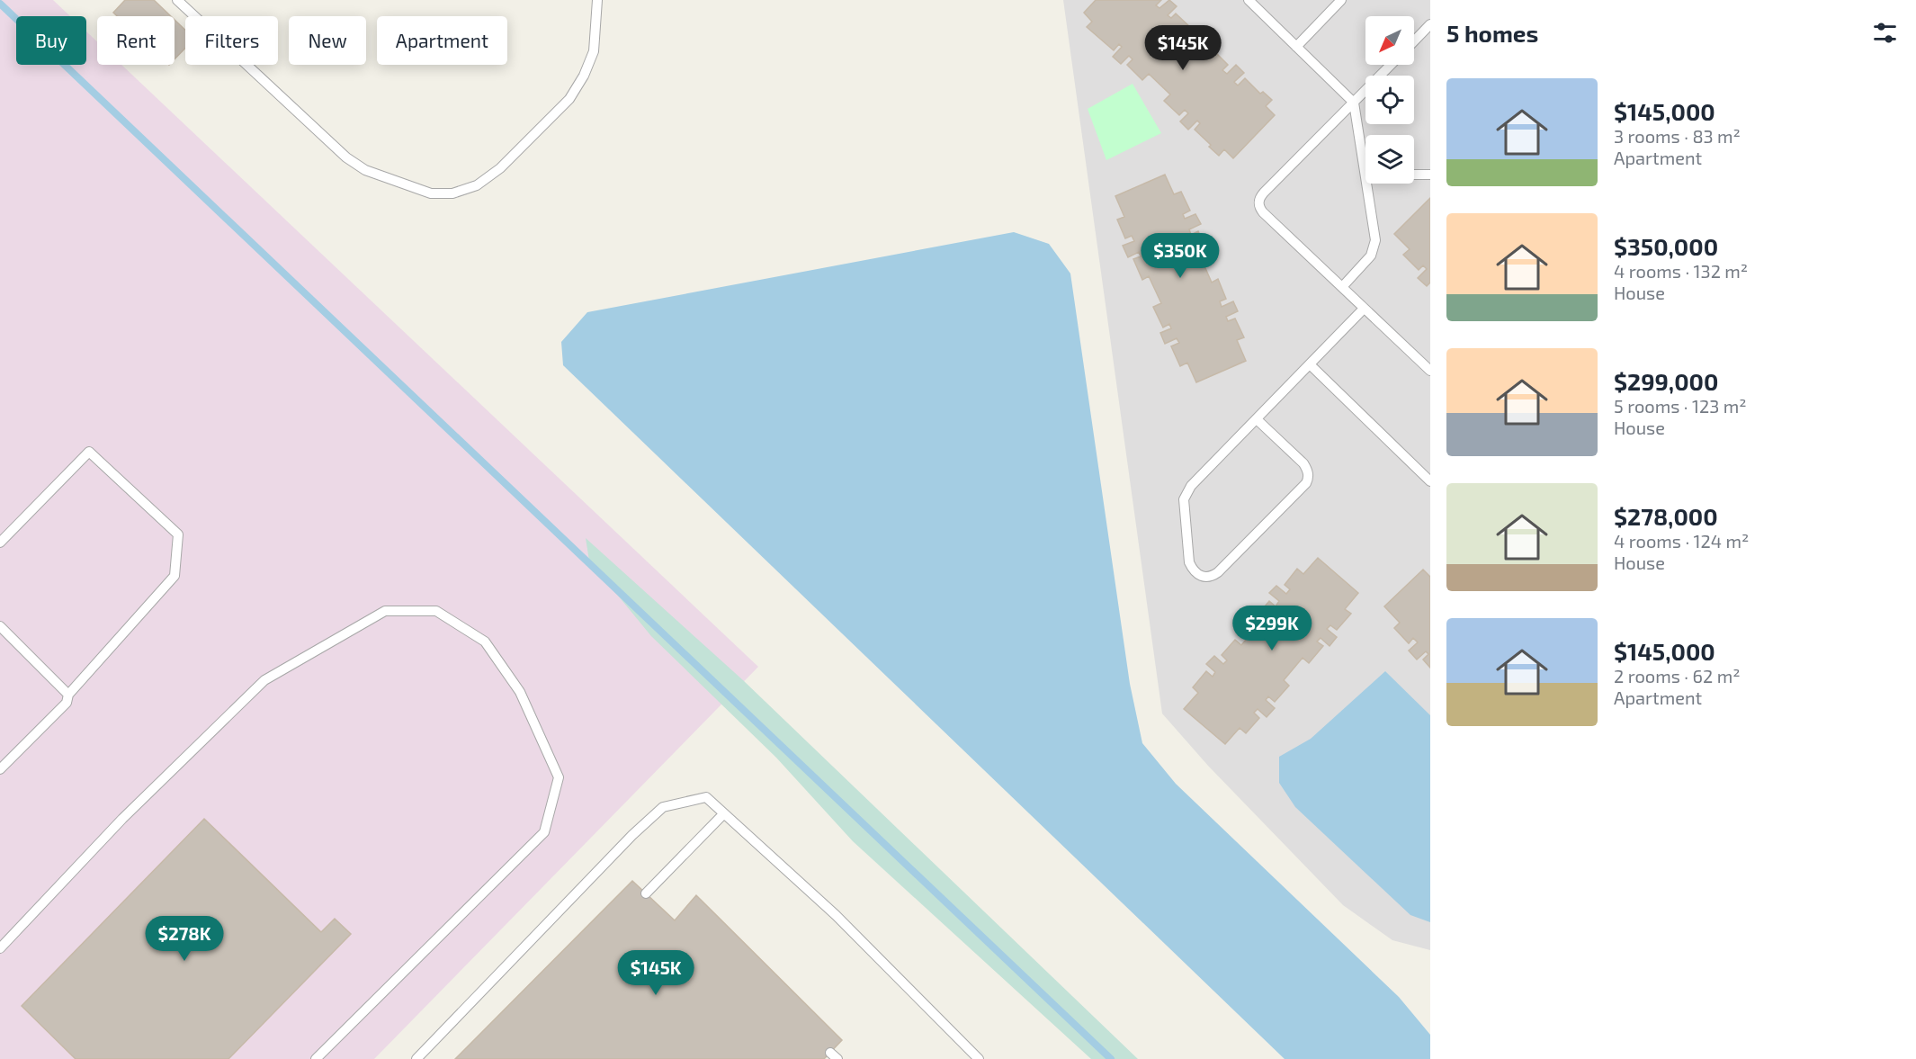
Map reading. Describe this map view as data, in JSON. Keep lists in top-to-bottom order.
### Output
{
  "north": "bottom left",
  "page": {
    "heading": "5 homes",
    "chip": [
      "Buy",
      "Rent",
      "Filters",
      "New",
      "Apartment"
    ],
    "price": [
      "$145K",
      "$350K",
      "$299K",
      "$278K",
      "$145K"
    ],
    "list": [
      {
        "name": "$145,000",
        "note": "3 rooms · 83 m² · Apartment"
      },
      {
        "name": "$350,000",
        "note": "4 rooms · 132 m² · House"
      },
      {
        "name": "$299,000",
        "note": "5 rooms · 123 m² · House"
      },
      {
        "name": "$278,000",
        "note": "4 rooms · 124 m² · House"
      },
      {
        "name": "$145,000",
        "note": "2 rooms · 62 m² · Apartment"
      }
    ]
  }
}
